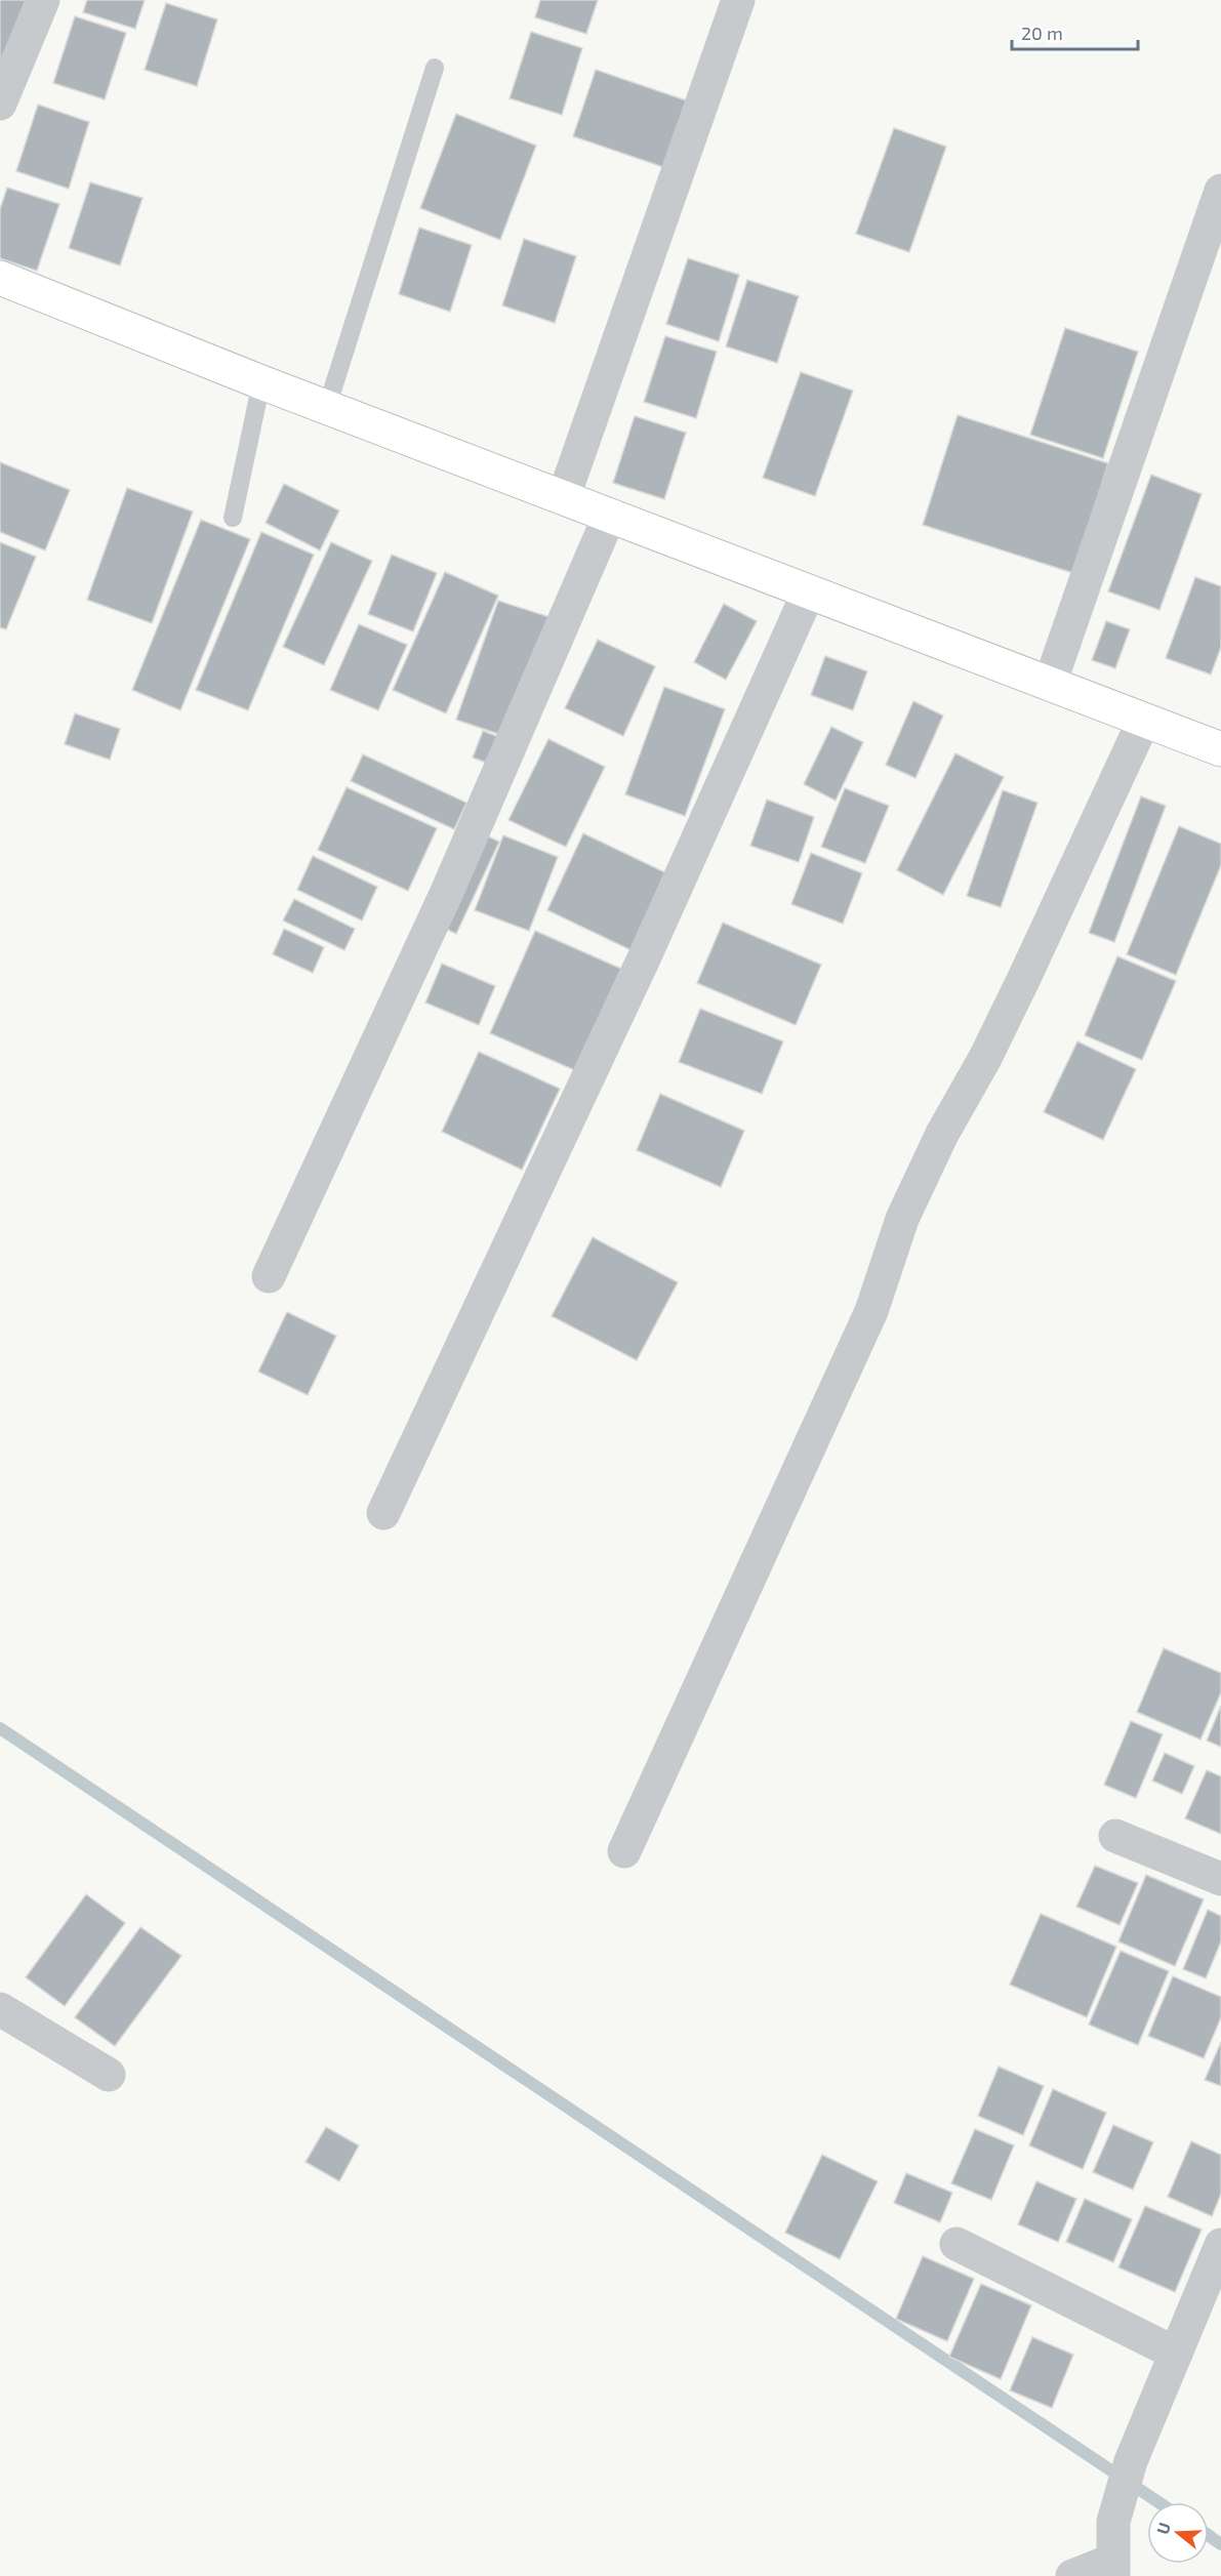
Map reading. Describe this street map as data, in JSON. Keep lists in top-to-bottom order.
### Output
{
  "scale_bar": "20 m",
  "north": "left"
}
